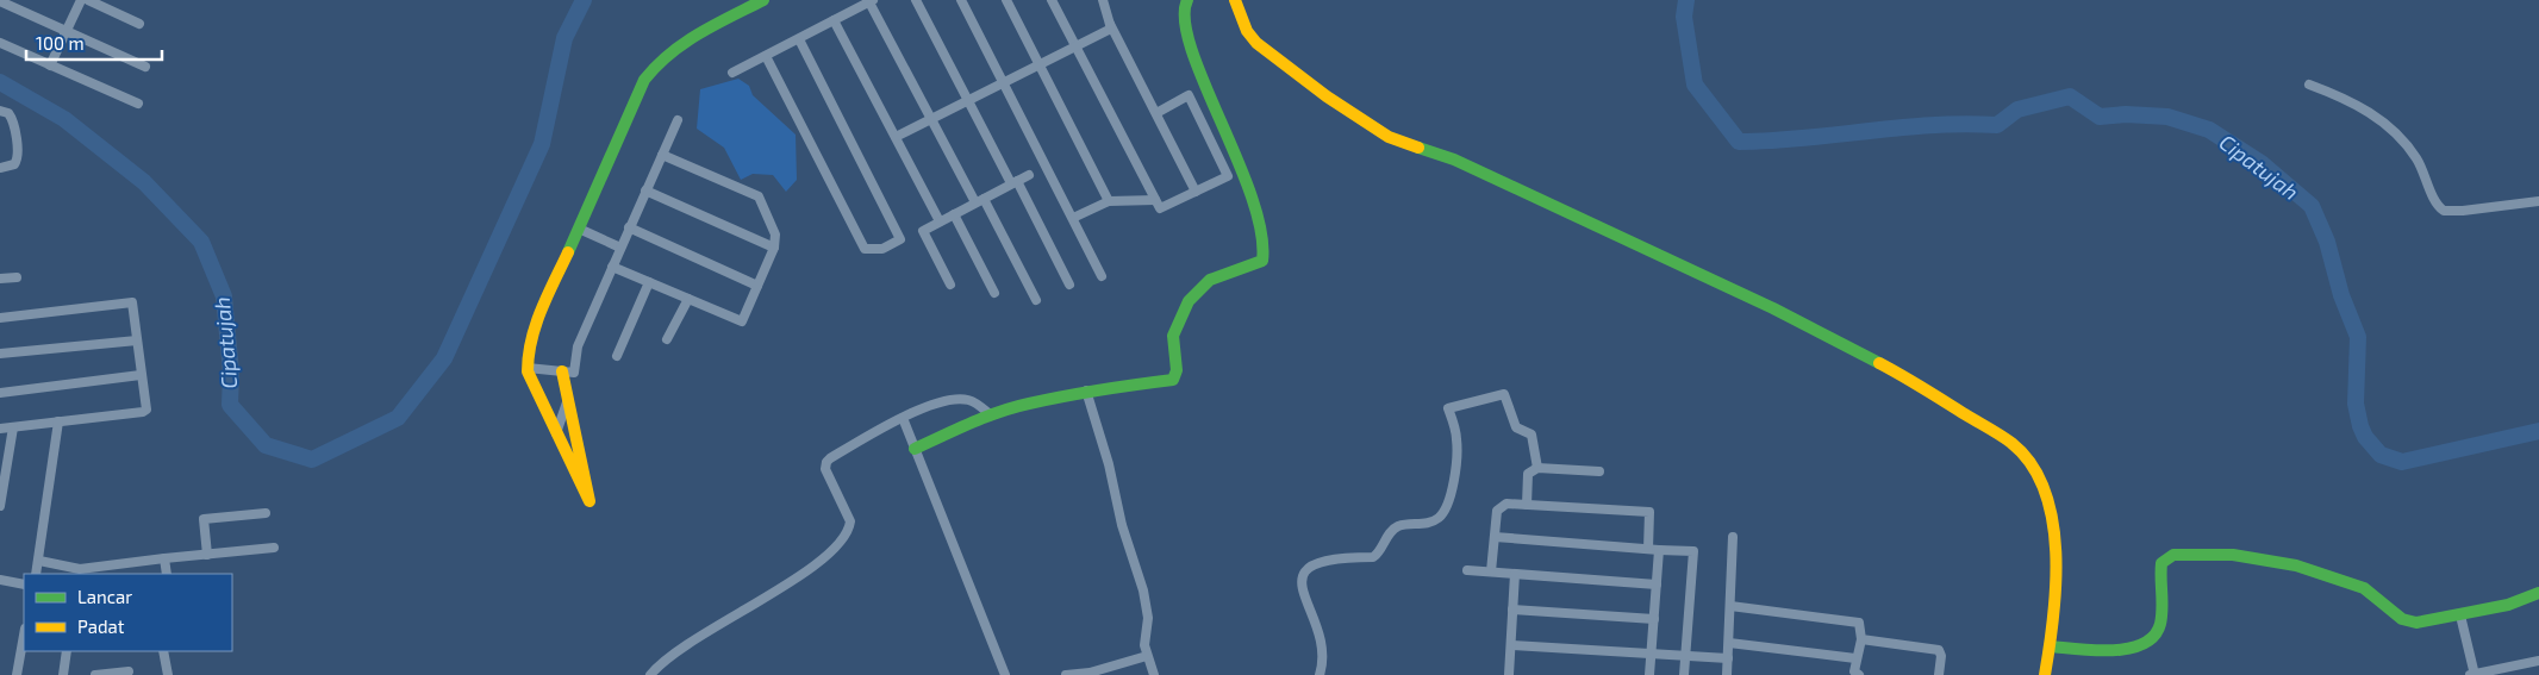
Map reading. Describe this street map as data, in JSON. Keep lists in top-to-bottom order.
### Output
{
  "water": ["Cipatujah"],
  "legend": ["Lancar", "Padat"],
  "scale_bar": "100 m"
}
